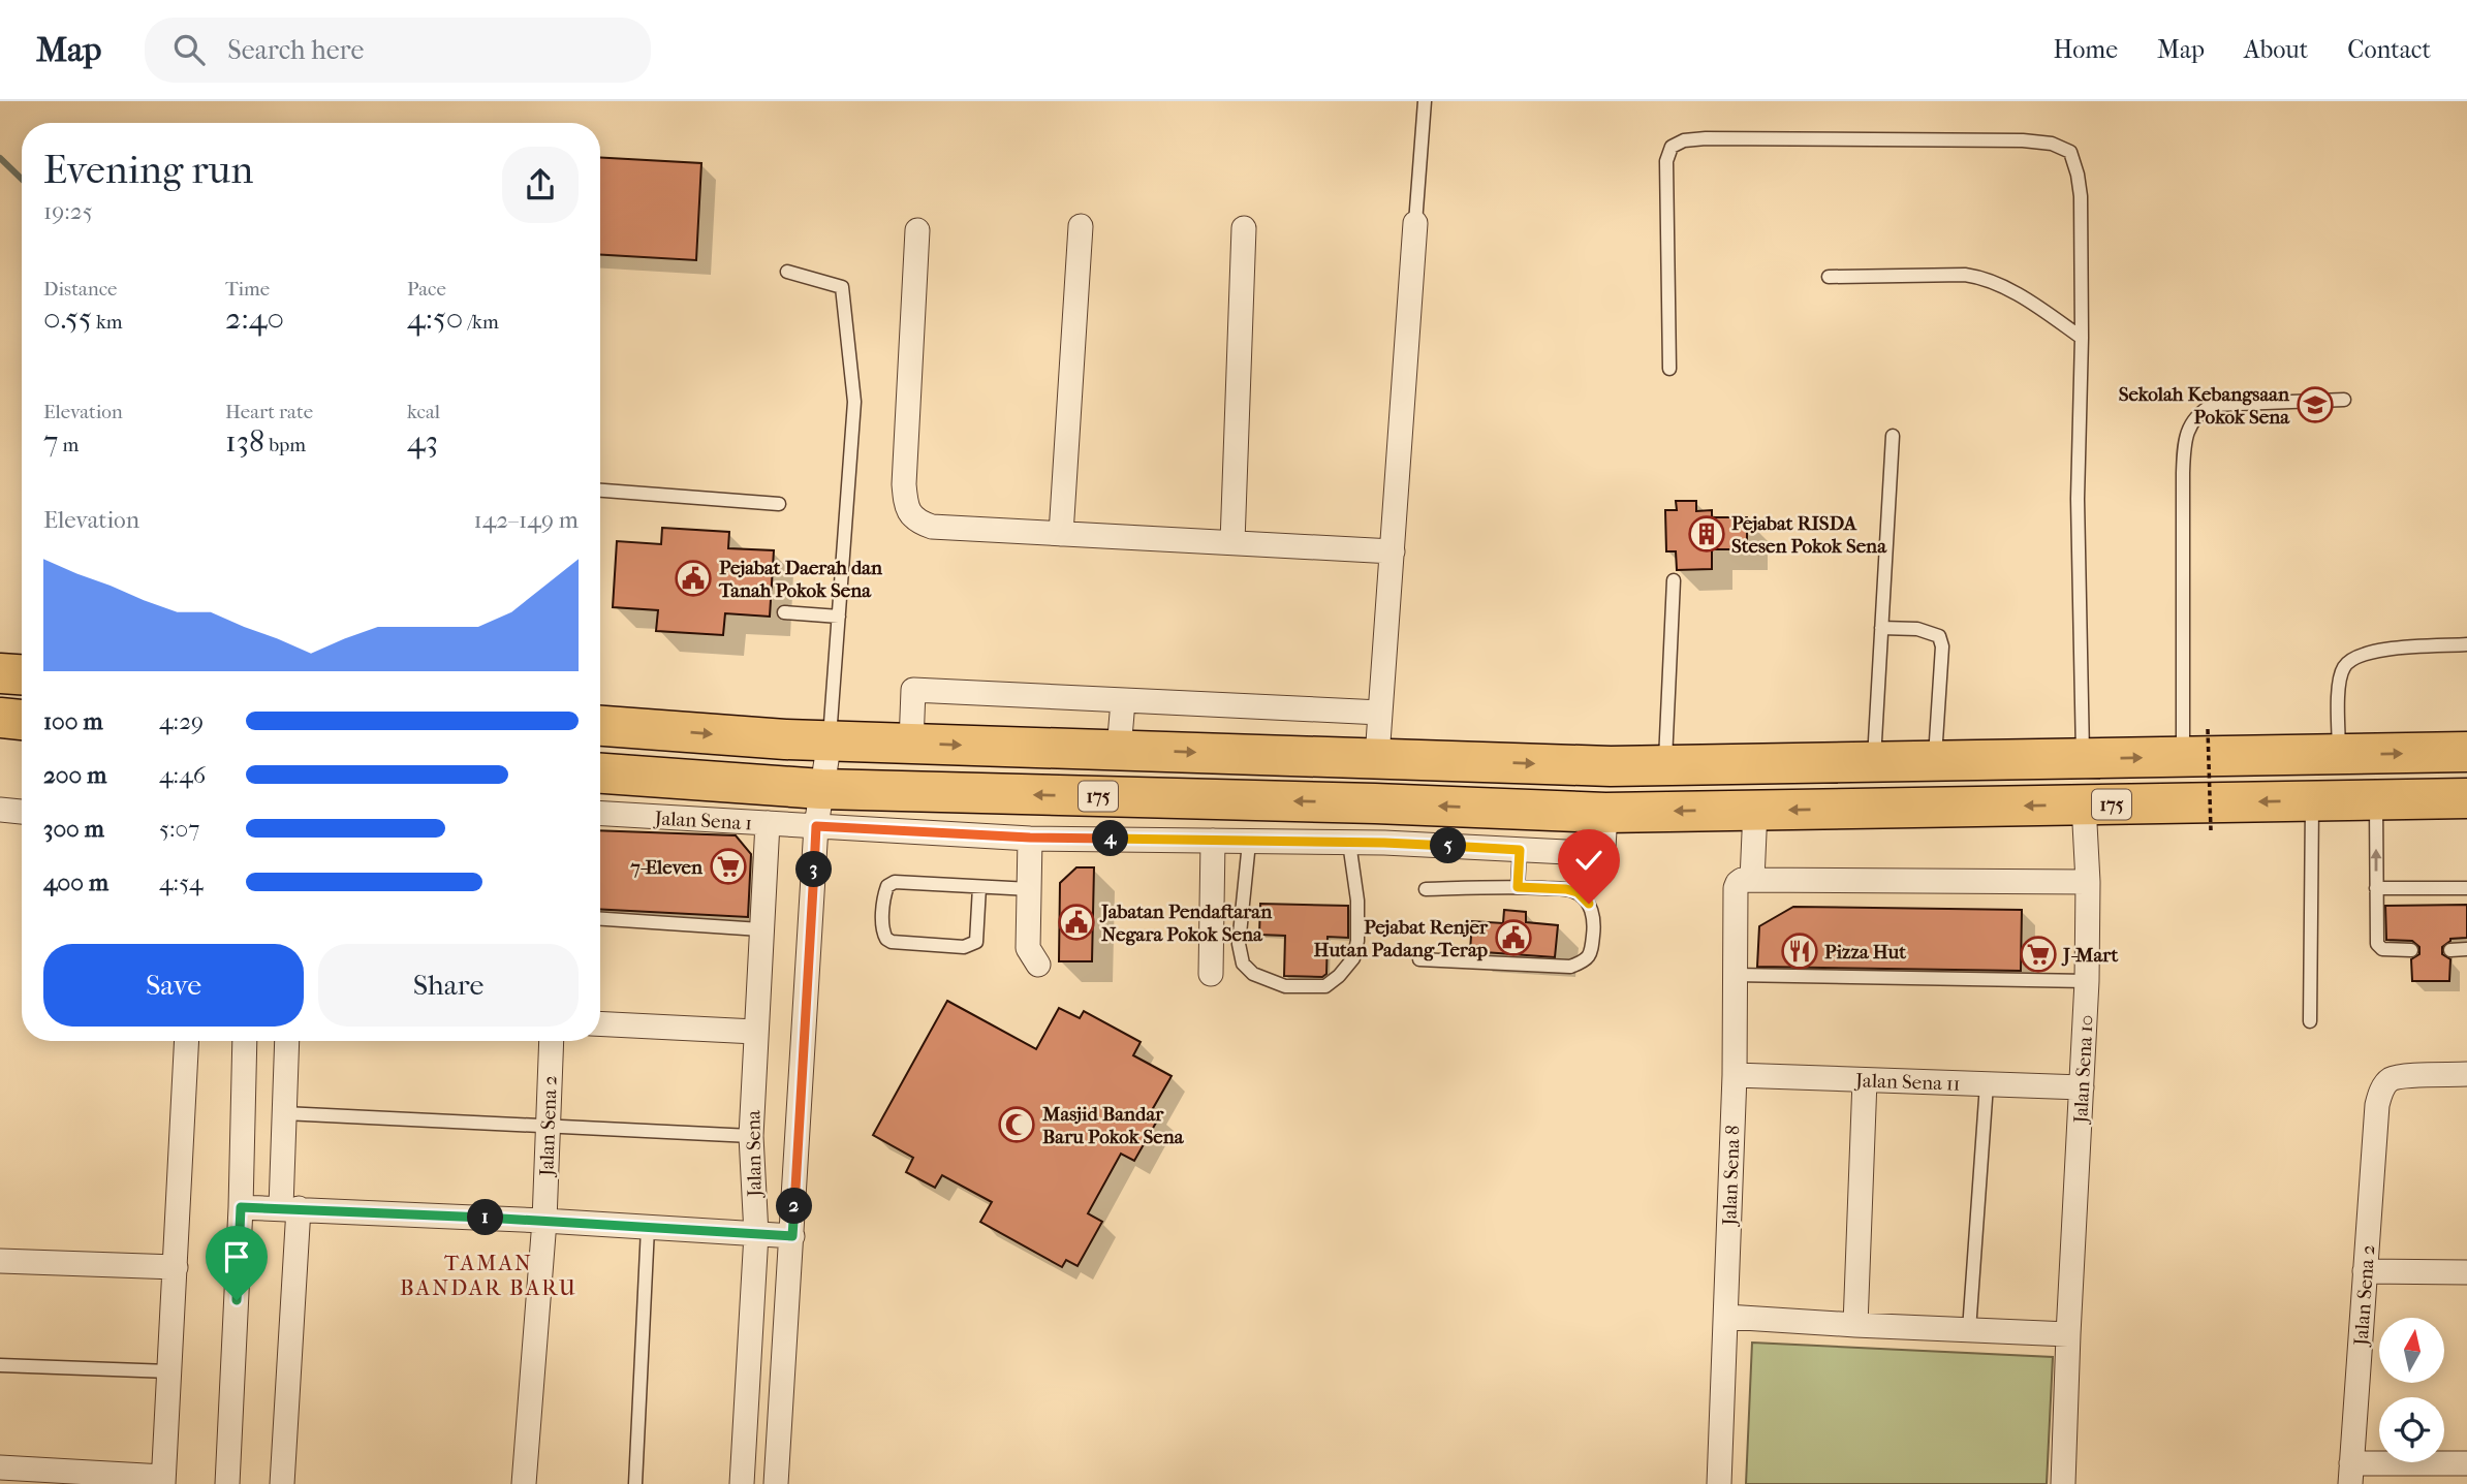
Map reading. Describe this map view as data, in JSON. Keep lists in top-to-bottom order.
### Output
{
  "streets": {
    "highway": ["175"],
    "street": [
      "Jalan Sena 1",
      "Jalan Sena 10",
      "Jalan Sena 11",
      "Jalan Sena 2",
      "Jalan Sena",
      "Jalan Sena 8"
    ]
  },
  "crossings": [
    ["175", "Jalan Sena 1"],
    ["175", "Jalan Sena 10"],
    ["Jalan Sena 1", "Jalan Sena"],
    ["Jalan Sena 10", "Jalan Sena 11"],
    ["Jalan Sena 11", "Jalan Sena 8"]
  ],
  "districts": ["TAMAN BANDAR BARU"],
  "places": {
    "school or university": ["Sekolah Kebangsaan Pokok Sena"],
    "building": ["Pejabat RISDA Stesen Pokok Sena"],
    "public building": ["Pejabat Daerah dan Tanah Pokok Sena", "Jabatan Pendaftaran Negara Pokok Sena", "Pejabat Renjer Hutan Padang Terap"],
    "supermarket": ["7-Eleven", "J-Mart"],
    "restaurant": ["Pizza Hut"],
    "mosque": ["Masjid Bandar Baru Pokok Sena"]
  },
  "north": "top",
  "page": {
    "header": "Map",
    "search": "Search here",
    "nav": [
      "Home",
      "Map",
      "About",
      "Contact"
    ],
    "heading": ["Evening run", "19:25"],
    "stats": [
      ["Distance", "0.55 km"],
      ["Time", "2:40"],
      ["Pace", "4:50 /km"],
      ["Elevation", "7 m"],
      ["Heart rate", "138 bpm"],
      ["kcal", "43"]
    ],
    "chart": ["Elevation", "142–149 m"],
    "list": [
      {
        "name": "100 m",
        "note": "4:29"
      },
      {
        "name": "200 m",
        "note": "4:46"
      },
      {
        "name": "300 m",
        "note": "5:07"
      },
      {
        "name": "400 m",
        "note": "4:54"
      }
    ],
    "pins": [
      "4",
      "5",
      "3",
      "2",
      "1"
    ],
    "buttons": ["Save", "Share"]
  }
}
